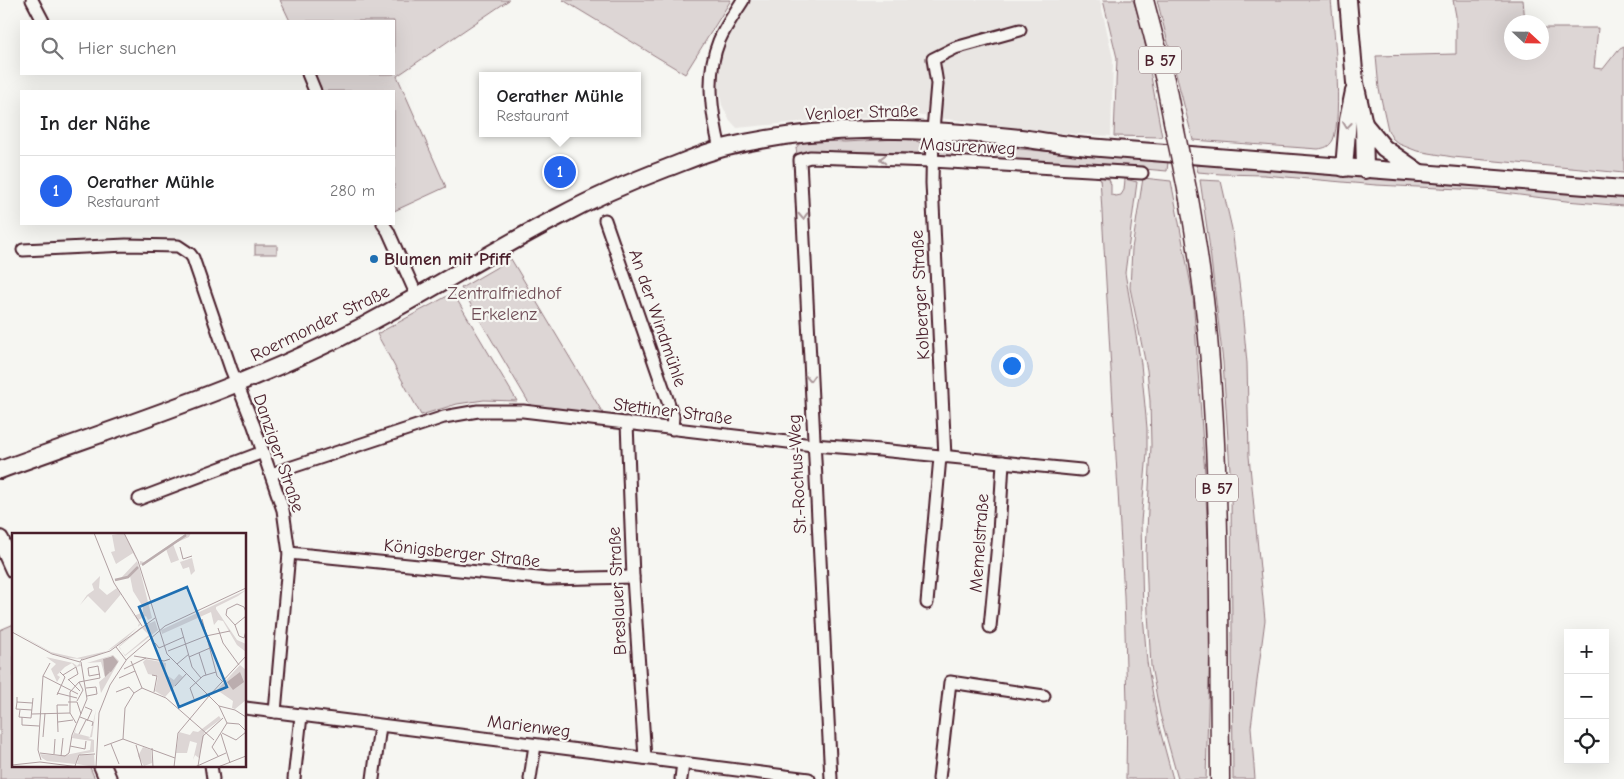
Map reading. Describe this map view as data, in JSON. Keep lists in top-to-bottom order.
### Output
{
  "streets": {
    "main road": ["B 57", "Venloer Straße", "Roermonder Straße"],
    "street": [
      "Masurenweg",
      "Kolberger Straße",
      "An der Windmühle",
      "Stettiner Straße",
      "Danziger Straße",
      "St.-Rochus-Weg",
      "Memelstraße",
      "Königsberger Straße",
      "Breslauer Straße",
      "Marienweg"
    ]
  },
  "crossings": [
    ["Venloer Straße", "Kolberger Straße"],
    ["Venloer Straße", "Roermonder Straße"],
    ["Masurenweg", "Kolberger Straße"],
    ["Masurenweg", "St.-Rochus-Weg"],
    ["Kolberger Straße", "Stettiner Straße"],
    ["An der Windmühle", "Stettiner Straße"],
    ["Roermonder Straße", "Danziger Straße"],
    ["Stettiner Straße", "Danziger Straße"],
    ["Stettiner Straße", "St.-Rochus-Weg"],
    ["Stettiner Straße", "Memelstraße"],
    ["Stettiner Straße", "Breslauer Straße"],
    ["Danziger Straße", "Königsberger Straße"],
    ["Danziger Straße", "Marienweg"],
    ["Königsberger Straße", "Breslauer Straße"],
    ["Breslauer Straße", "Marienweg"]
  ],
  "one_way": ["Masurenweg", "St.-Rochus-Weg"],
  "parks": ["Zentralfriedhof Erkelenz"],
  "places": ["Blumen mit Pfiff"],
  "north": "right",
  "page": {
    "search": "Hier suchen",
    "popup": ["Oerather Mühle", "Restaurant"],
    "heading": "In der Nähe",
    "pins": "1",
    "list": [
      {
        "mark": "1",
        "name": "Oerather Mühle",
        "note": "Restaurant",
        "value": "280 m"
      }
    ],
    "map_buttons": ["+", "−"]
  }
}
